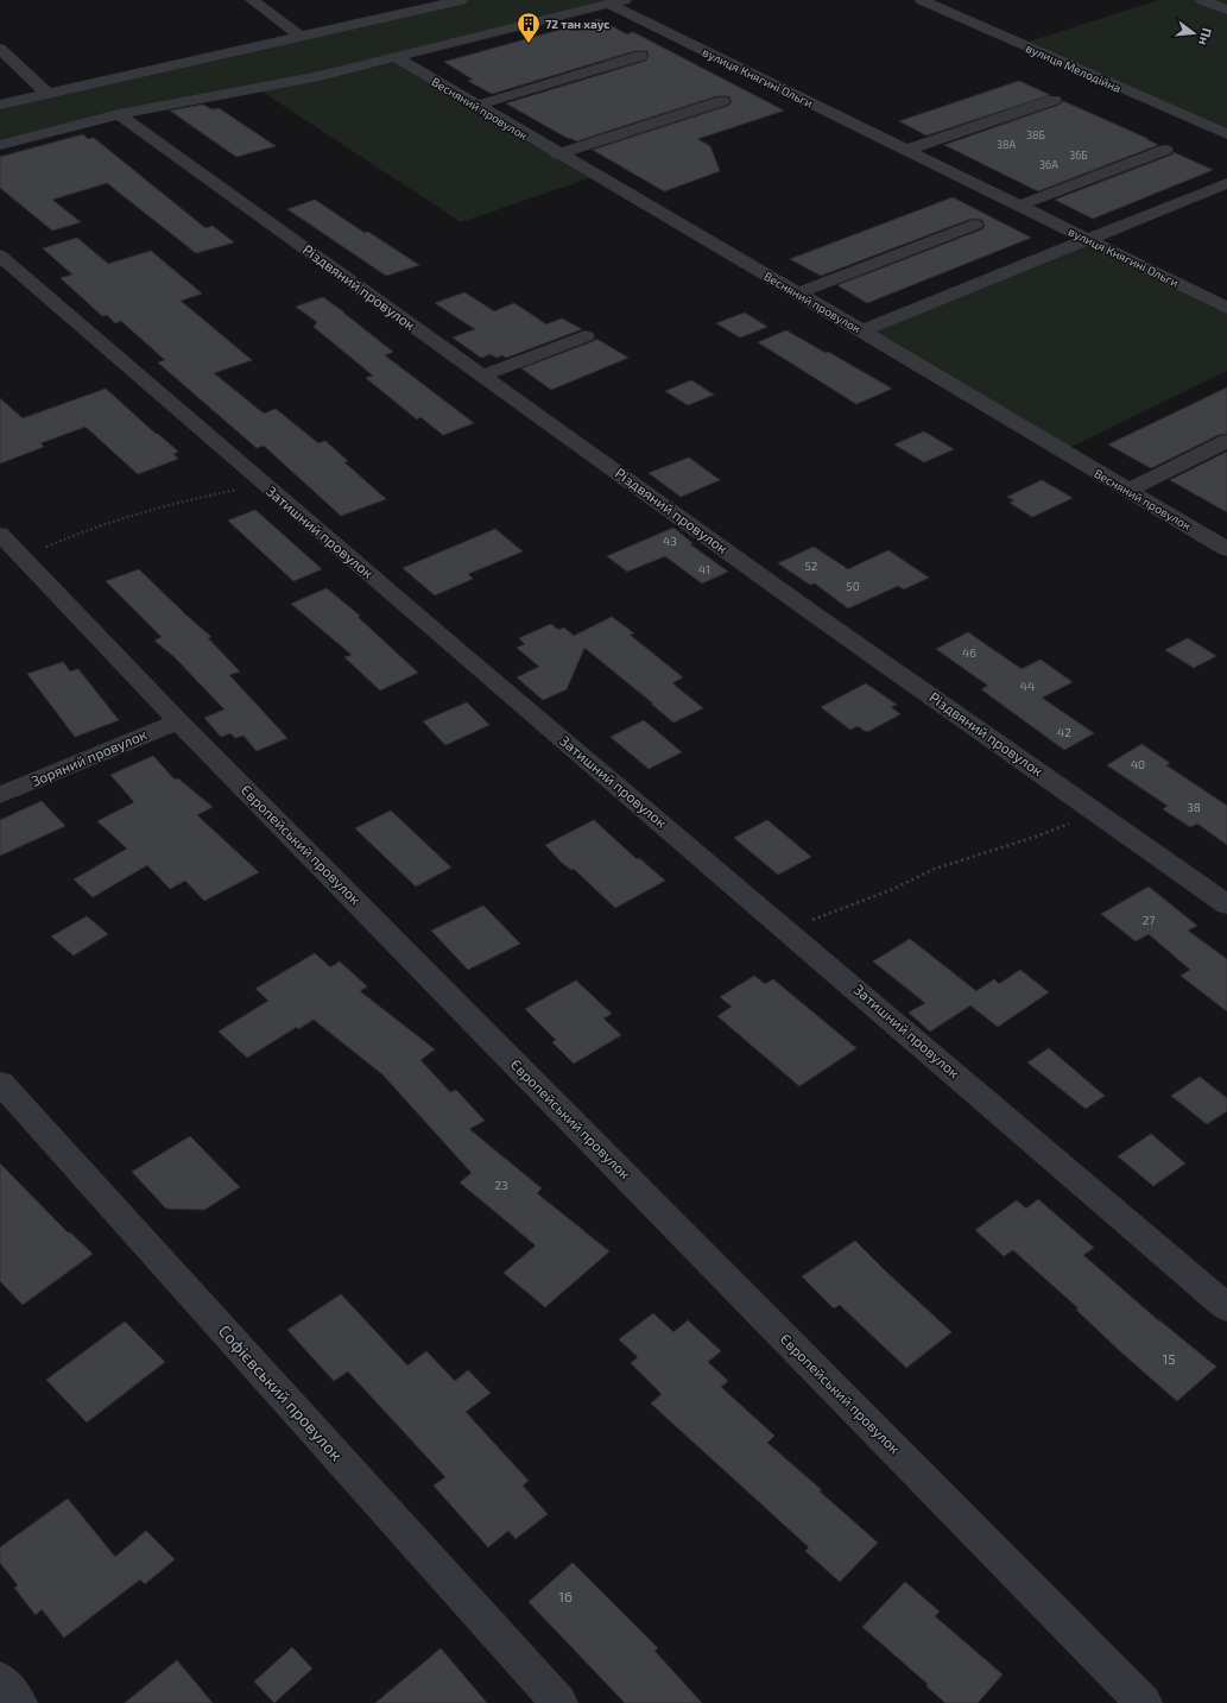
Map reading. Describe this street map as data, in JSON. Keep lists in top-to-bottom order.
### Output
{
  "streets": {
    "street": [
      "вулиця Мелодійна",
      "вулиця Княгині Ольги",
      "Весняний провулок",
      "Різдвяний провулок",
      "Затишний провулок",
      "Зоряний провулок",
      "Європейський провулок",
      "Софієвський провулок"
    ]
  },
  "crossings": [
    ["Зоряний провулок", "Європейський провулок"]
  ],
  "places": {
    "building": ["72 тан хаус"]
  },
  "house_numbers": [
    "38Б",
    "38А",
    "36Б",
    "36А",
    "43",
    "52",
    "41",
    "50",
    "46",
    "44",
    "42",
    "40",
    "38",
    "27",
    "23",
    "15",
    "16"
  ],
  "north": "right"
}
